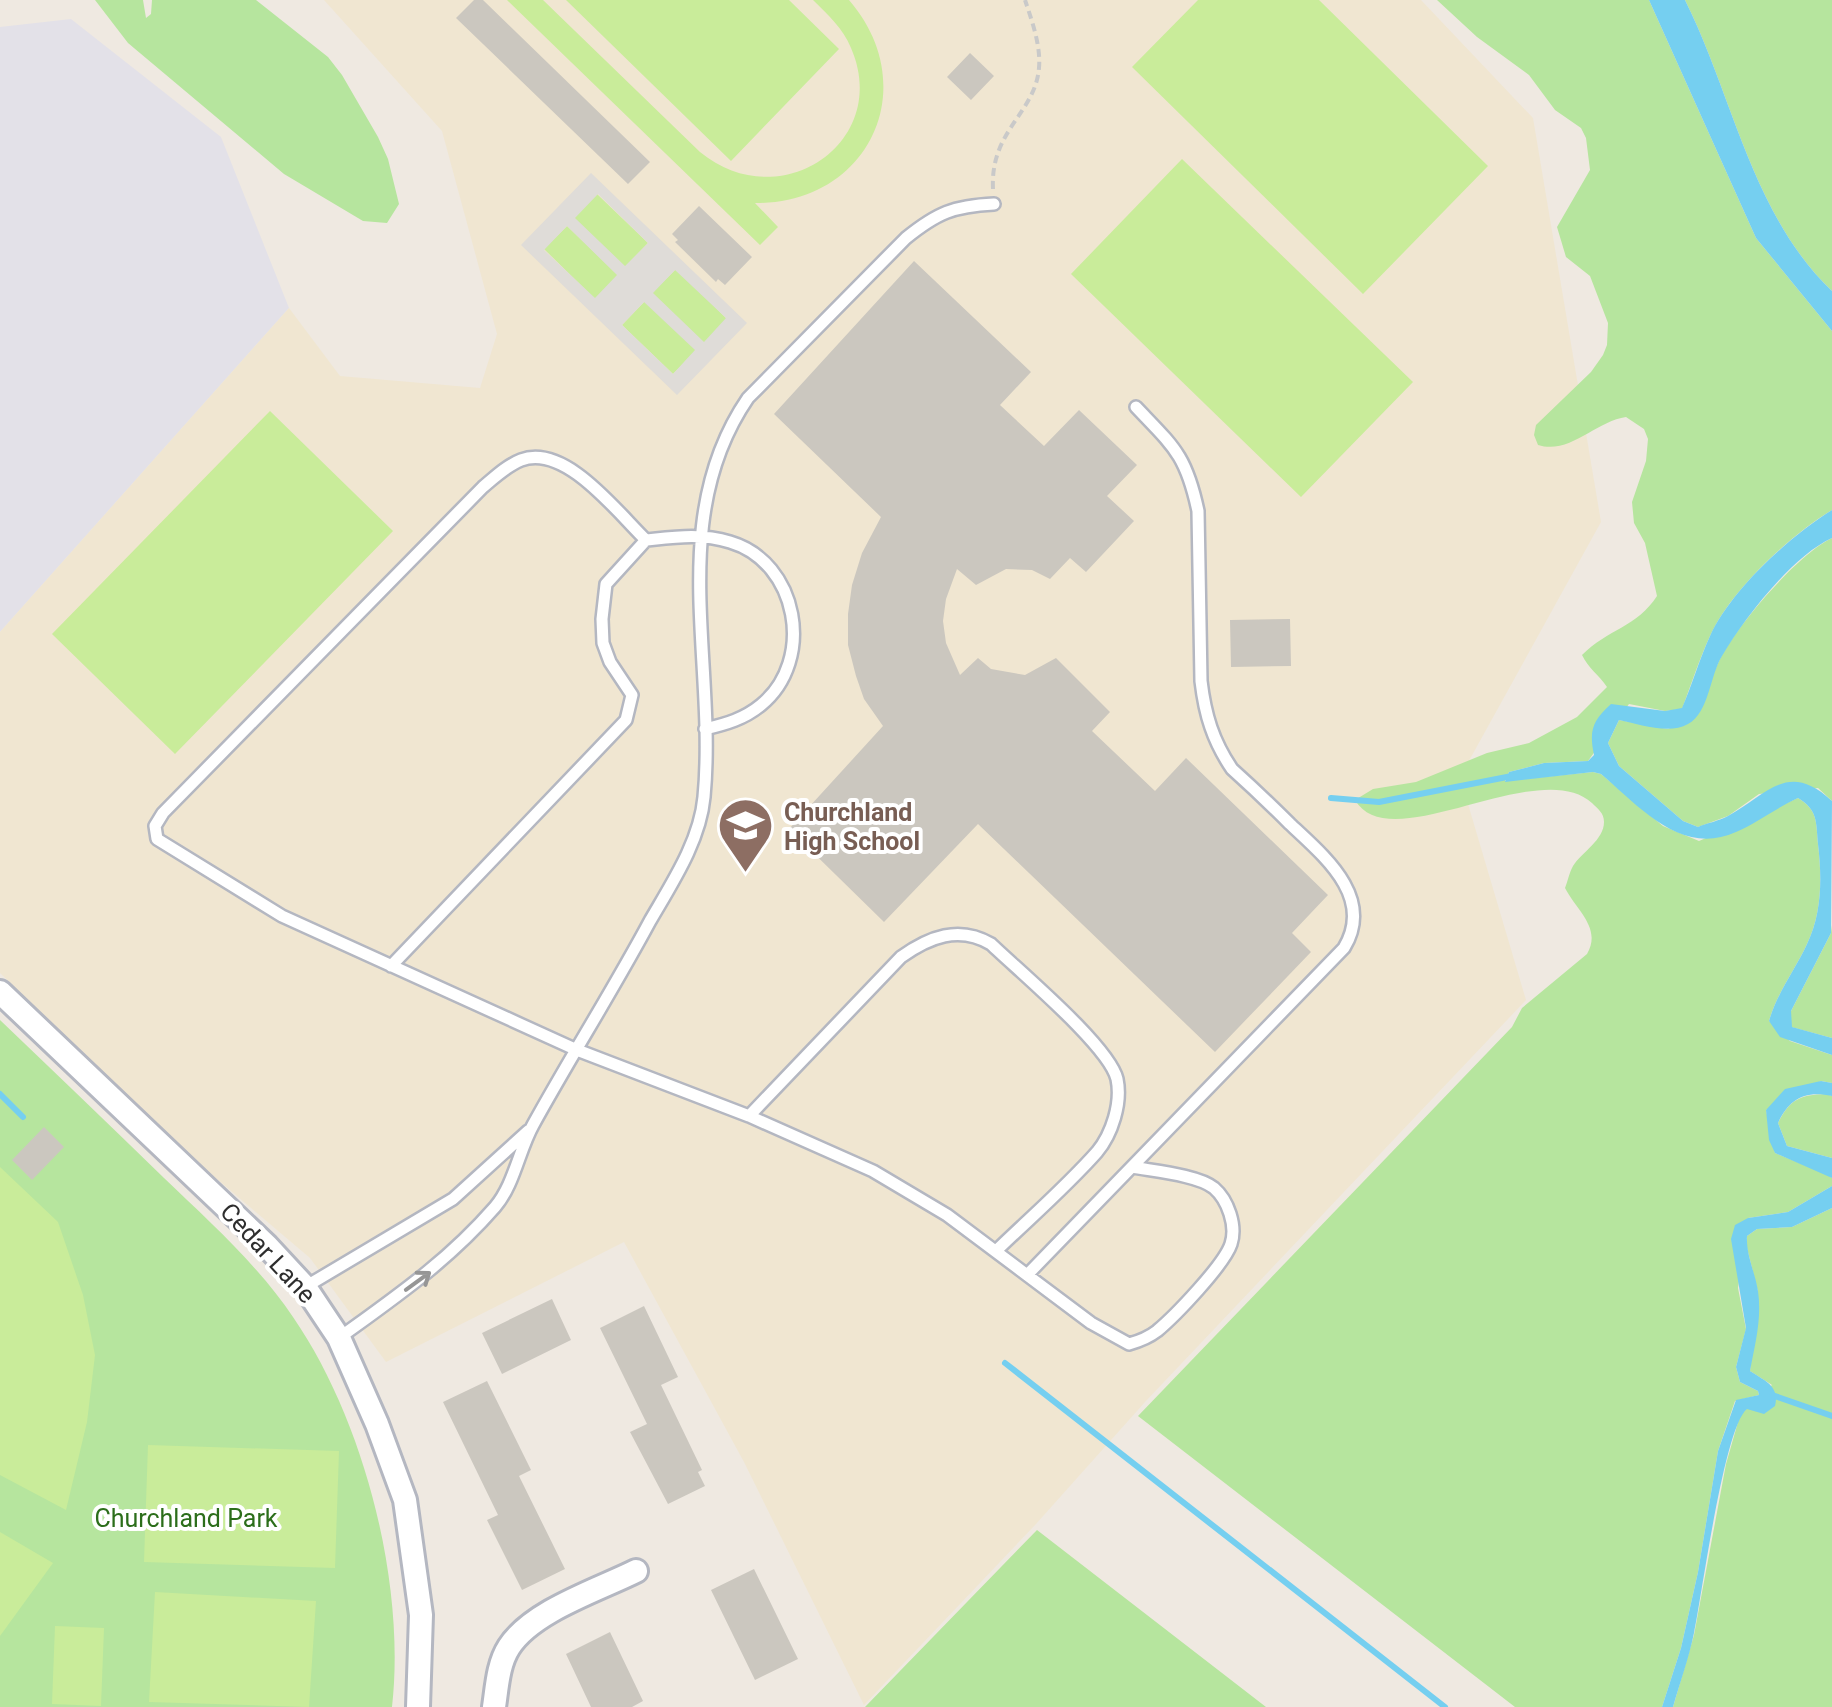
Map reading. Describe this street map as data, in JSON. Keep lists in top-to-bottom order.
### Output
{
  "streets": {
    "street": ["Cedar Lane"]
  },
  "parks": ["Churchland Park"],
  "places": {
    "school or university": ["Churchland High School"]
  }
}
